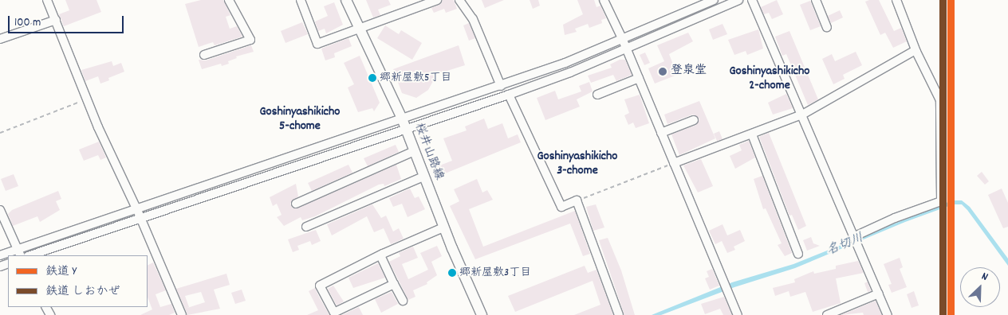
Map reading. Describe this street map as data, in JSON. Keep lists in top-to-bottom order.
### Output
{
  "streets": {
    "main road": ["桜井山路線"]
  },
  "districts": ["Goshinyashikicho 2-chome", "Goshinyashikicho 5-chome", "Goshinyashikicho 3-chome"],
  "water": ["名切川"],
  "places": ["登泉堂", "郷新屋敷5丁目", "郷新屋敷3丁目"],
  "lines": ["rail line Y", "rail line しおかぜ"],
  "legend": ["鉄道 Y", "鉄道 しおかぜ"],
  "scale_bar": "100 m",
  "north": "top right"
}
